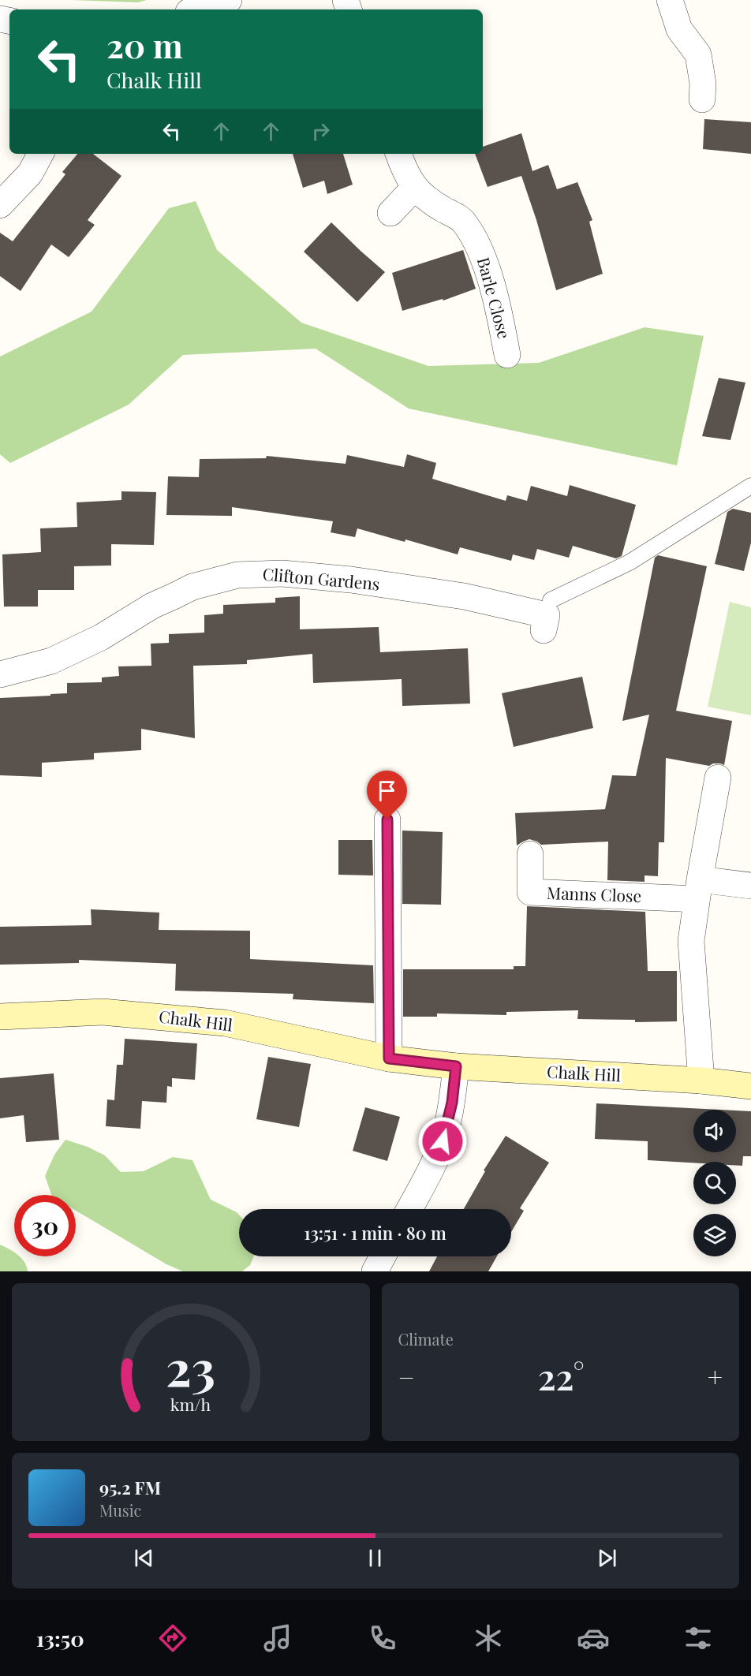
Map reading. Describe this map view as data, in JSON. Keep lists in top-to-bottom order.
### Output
{
  "streets": {
    "street": [
      "Barle Close",
      "Clifton Gardens",
      "Manns Close",
      "Chalk Hill"
    ]
  },
  "page": {
    "turn": ["20 m", "Chalk Hill"],
    "limit": "30",
    "trip": "13:51 · 1 min · 80 m",
    "tile": "Climate",
    "heat": ["−", "22°", "+"],
    "song": ["95.2 FM", "Music"],
    "tabs": "13:50",
    "gauge": ["23", "km/h"]
  }
}
